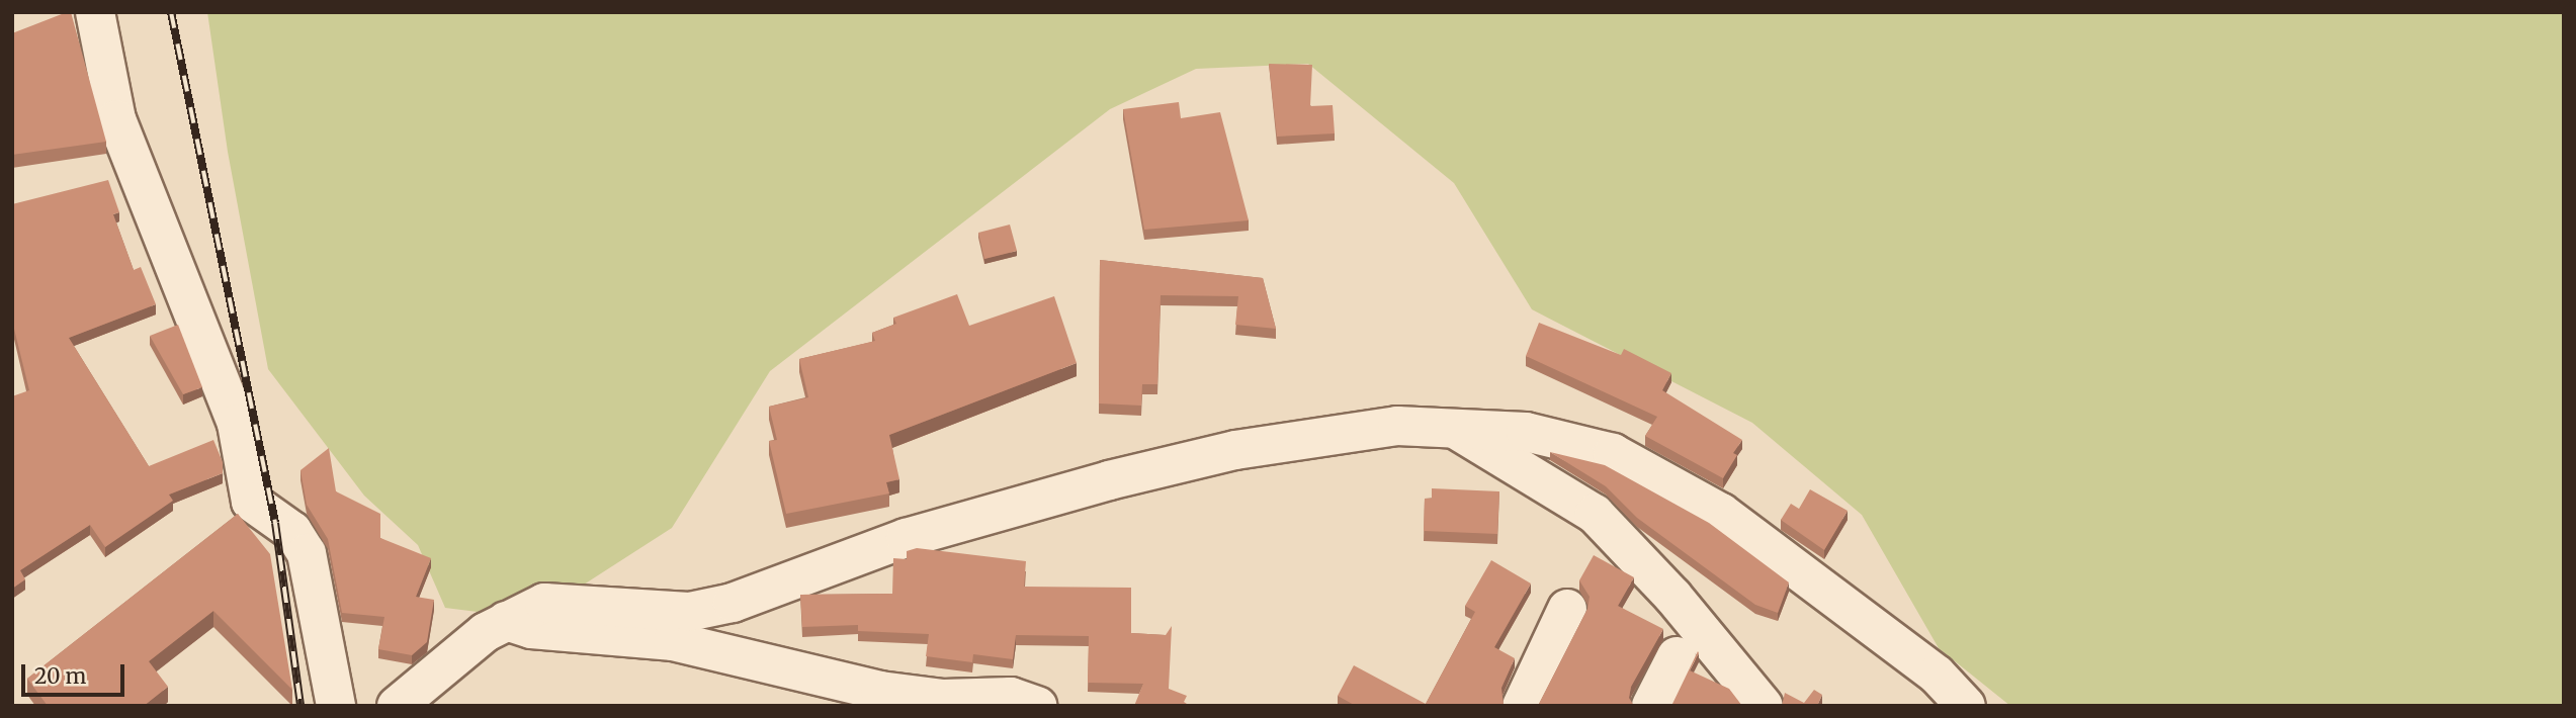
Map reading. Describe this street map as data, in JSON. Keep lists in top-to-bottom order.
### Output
{
  "scale_bar": "20 m"
}
